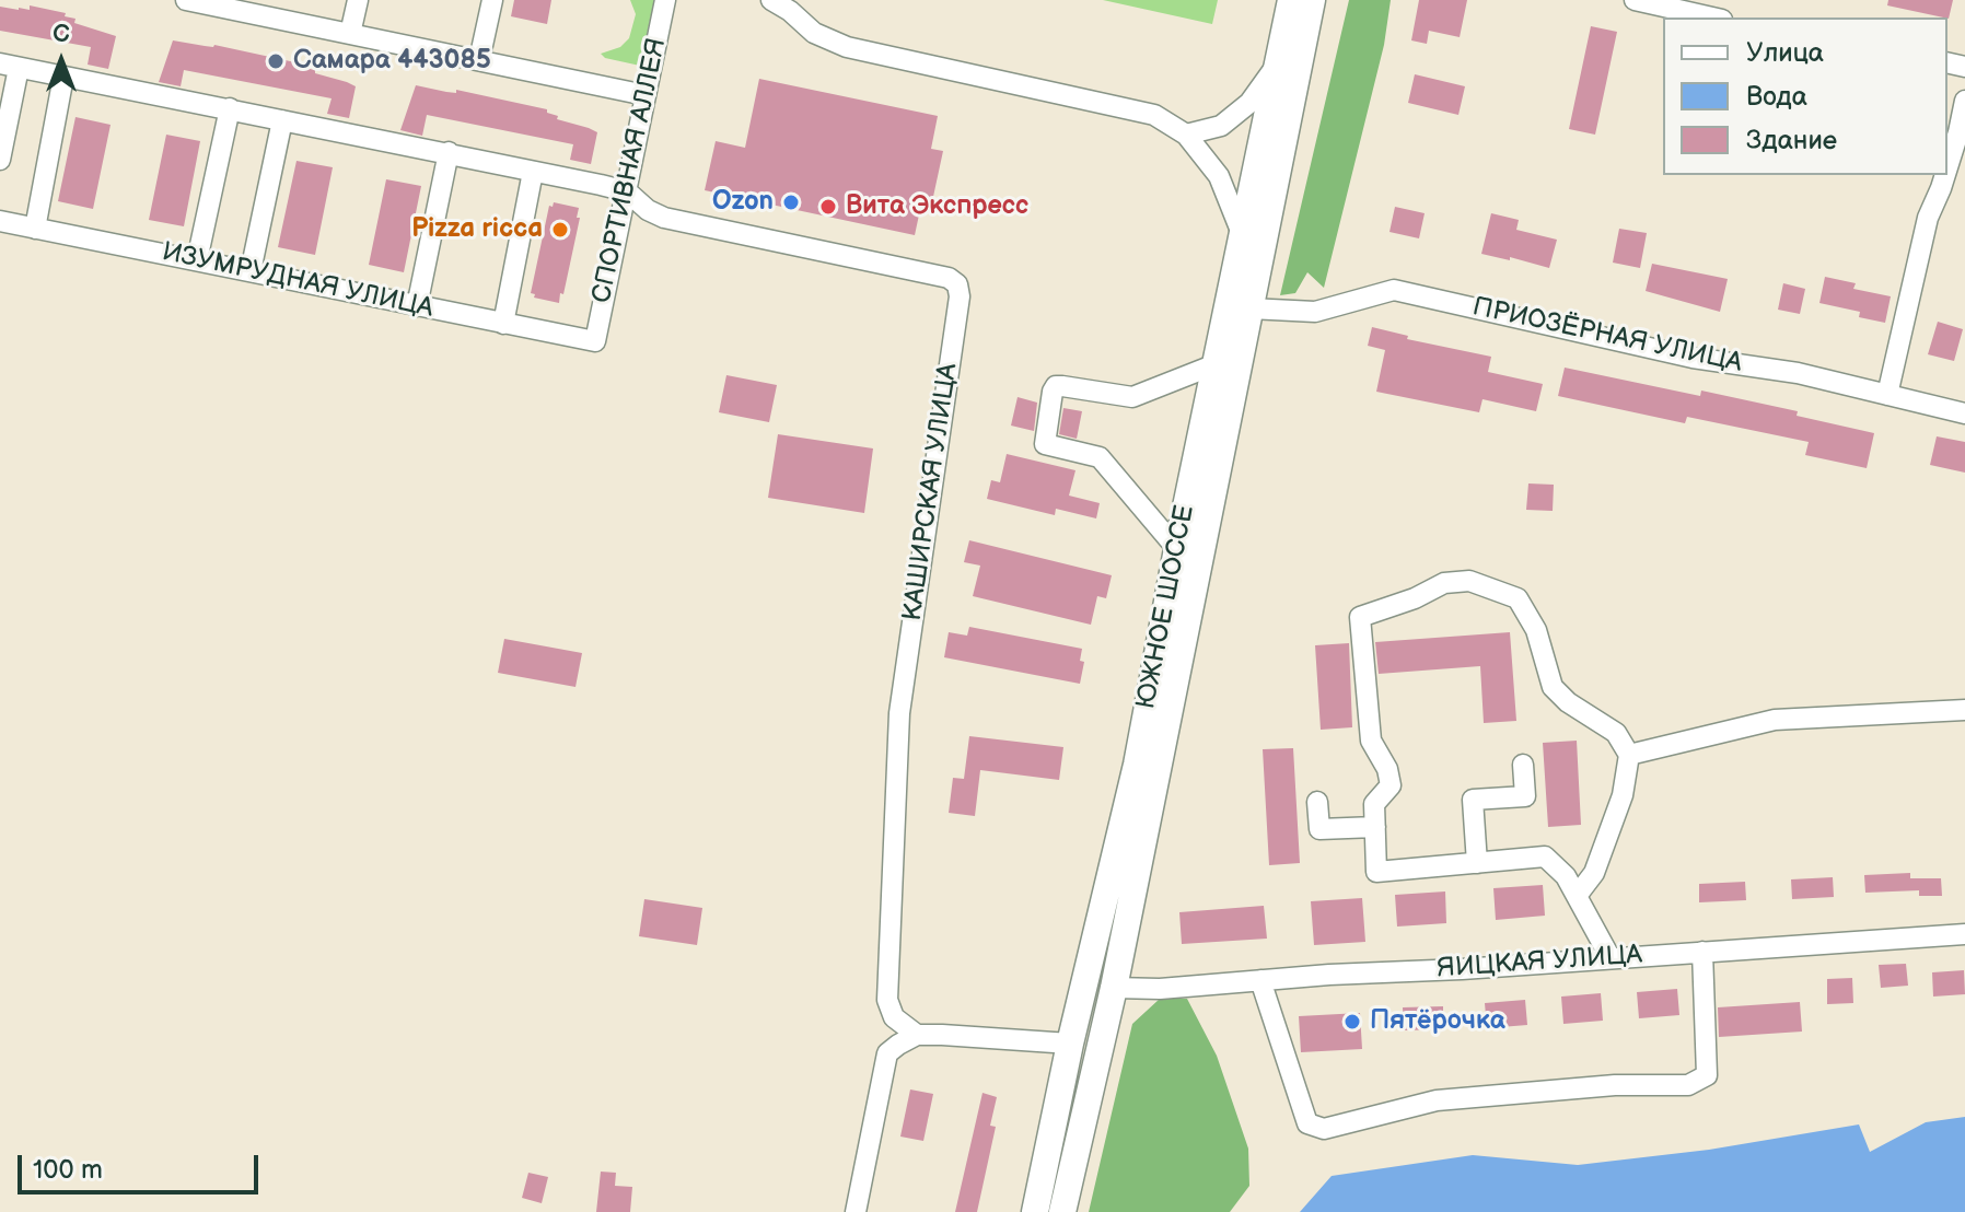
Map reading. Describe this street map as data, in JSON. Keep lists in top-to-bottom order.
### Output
{
  "streets": {
    "main road": ["ЮЖНОЕ ШОССЕ"],
    "street": [
      "СПОРТИВНАЯ АЛЛЕЯ",
      "ИЗУМРУДНАЯ УЛИЦА",
      "ПРИОЗЁРНАЯ УЛИЦА",
      "КАШИРСКАЯ УЛИЦА",
      "ЯИЦКАЯ УЛИЦА"
    ]
  },
  "crossings": [
    ["СПОРТИВНАЯ АЛЛЕЯ", "ИЗУМРУДНАЯ УЛИЦА"],
    ["СПОРТИВНАЯ АЛЛЕЯ", "КАШИРСКАЯ УЛИЦА"],
    ["ПРИОЗЁРНАЯ УЛИЦА", "ЮЖНОЕ ШОССЕ"],
    ["ЮЖНОЕ ШОССЕ", "ЯИЦКАЯ УЛИЦА"]
  ],
  "places": [
    "Самара 443085",
    "Ozon",
    "Вита Экспресс",
    "Pizza ricca",
    "Пятёрочка"
  ],
  "legend": ["Улица", "Вода", "Здание"],
  "scale_bar": "100 m",
  "north": "top"
}
